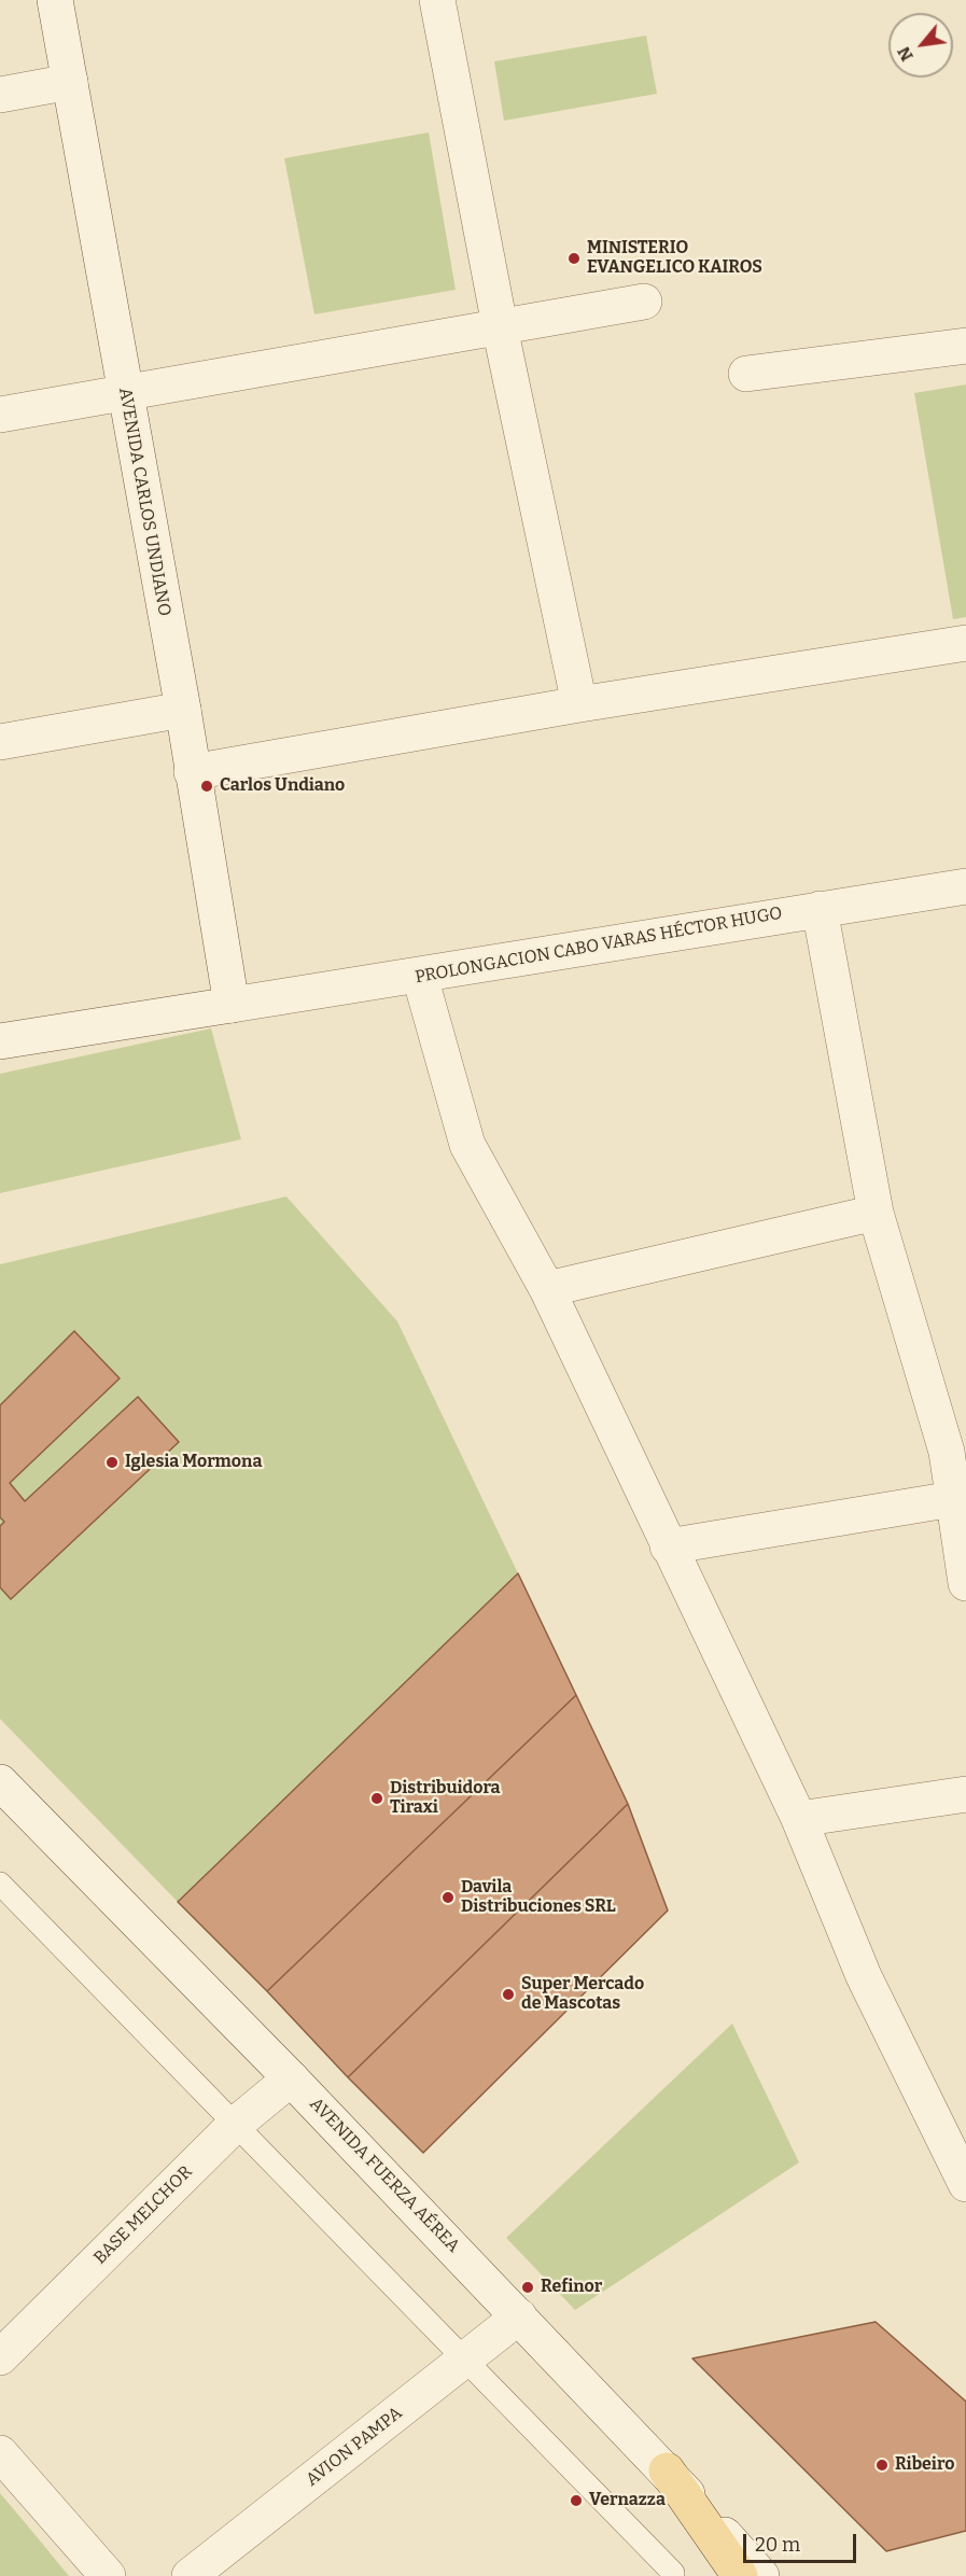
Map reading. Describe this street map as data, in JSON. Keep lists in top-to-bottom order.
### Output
{
  "streets": {
    "street": [
      "AVENIDA CARLOS UNDIANO",
      "PROLONGACION CABO VARAS HÉCTOR HUGO",
      "AVENIDA FUERZA AÉREA",
      "BASE MELCHOR",
      "AVION PAMPA"
    ]
  },
  "crossings": [
    ["AVENIDA CARLOS UNDIANO", "PROLONGACION CABO VARAS HÉCTOR HUGO"],
    ["AVENIDA FUERZA AÉREA", "BASE MELCHOR"],
    ["AVENIDA FUERZA AÉREA", "AVION PAMPA"]
  ],
  "places": [
    "MINISTERIO EVANGELICO KAIROS",
    "Carlos Undiano",
    "Iglesia Mormona",
    "Distribuidora Tiraxi",
    "Davila Distribuciones SRL",
    "Super Mercado de Mascotas",
    "Refinor",
    "Ribeiro",
    "Vernazza"
  ],
  "scale_bar": "20 m",
  "north": "bottom left"
}
